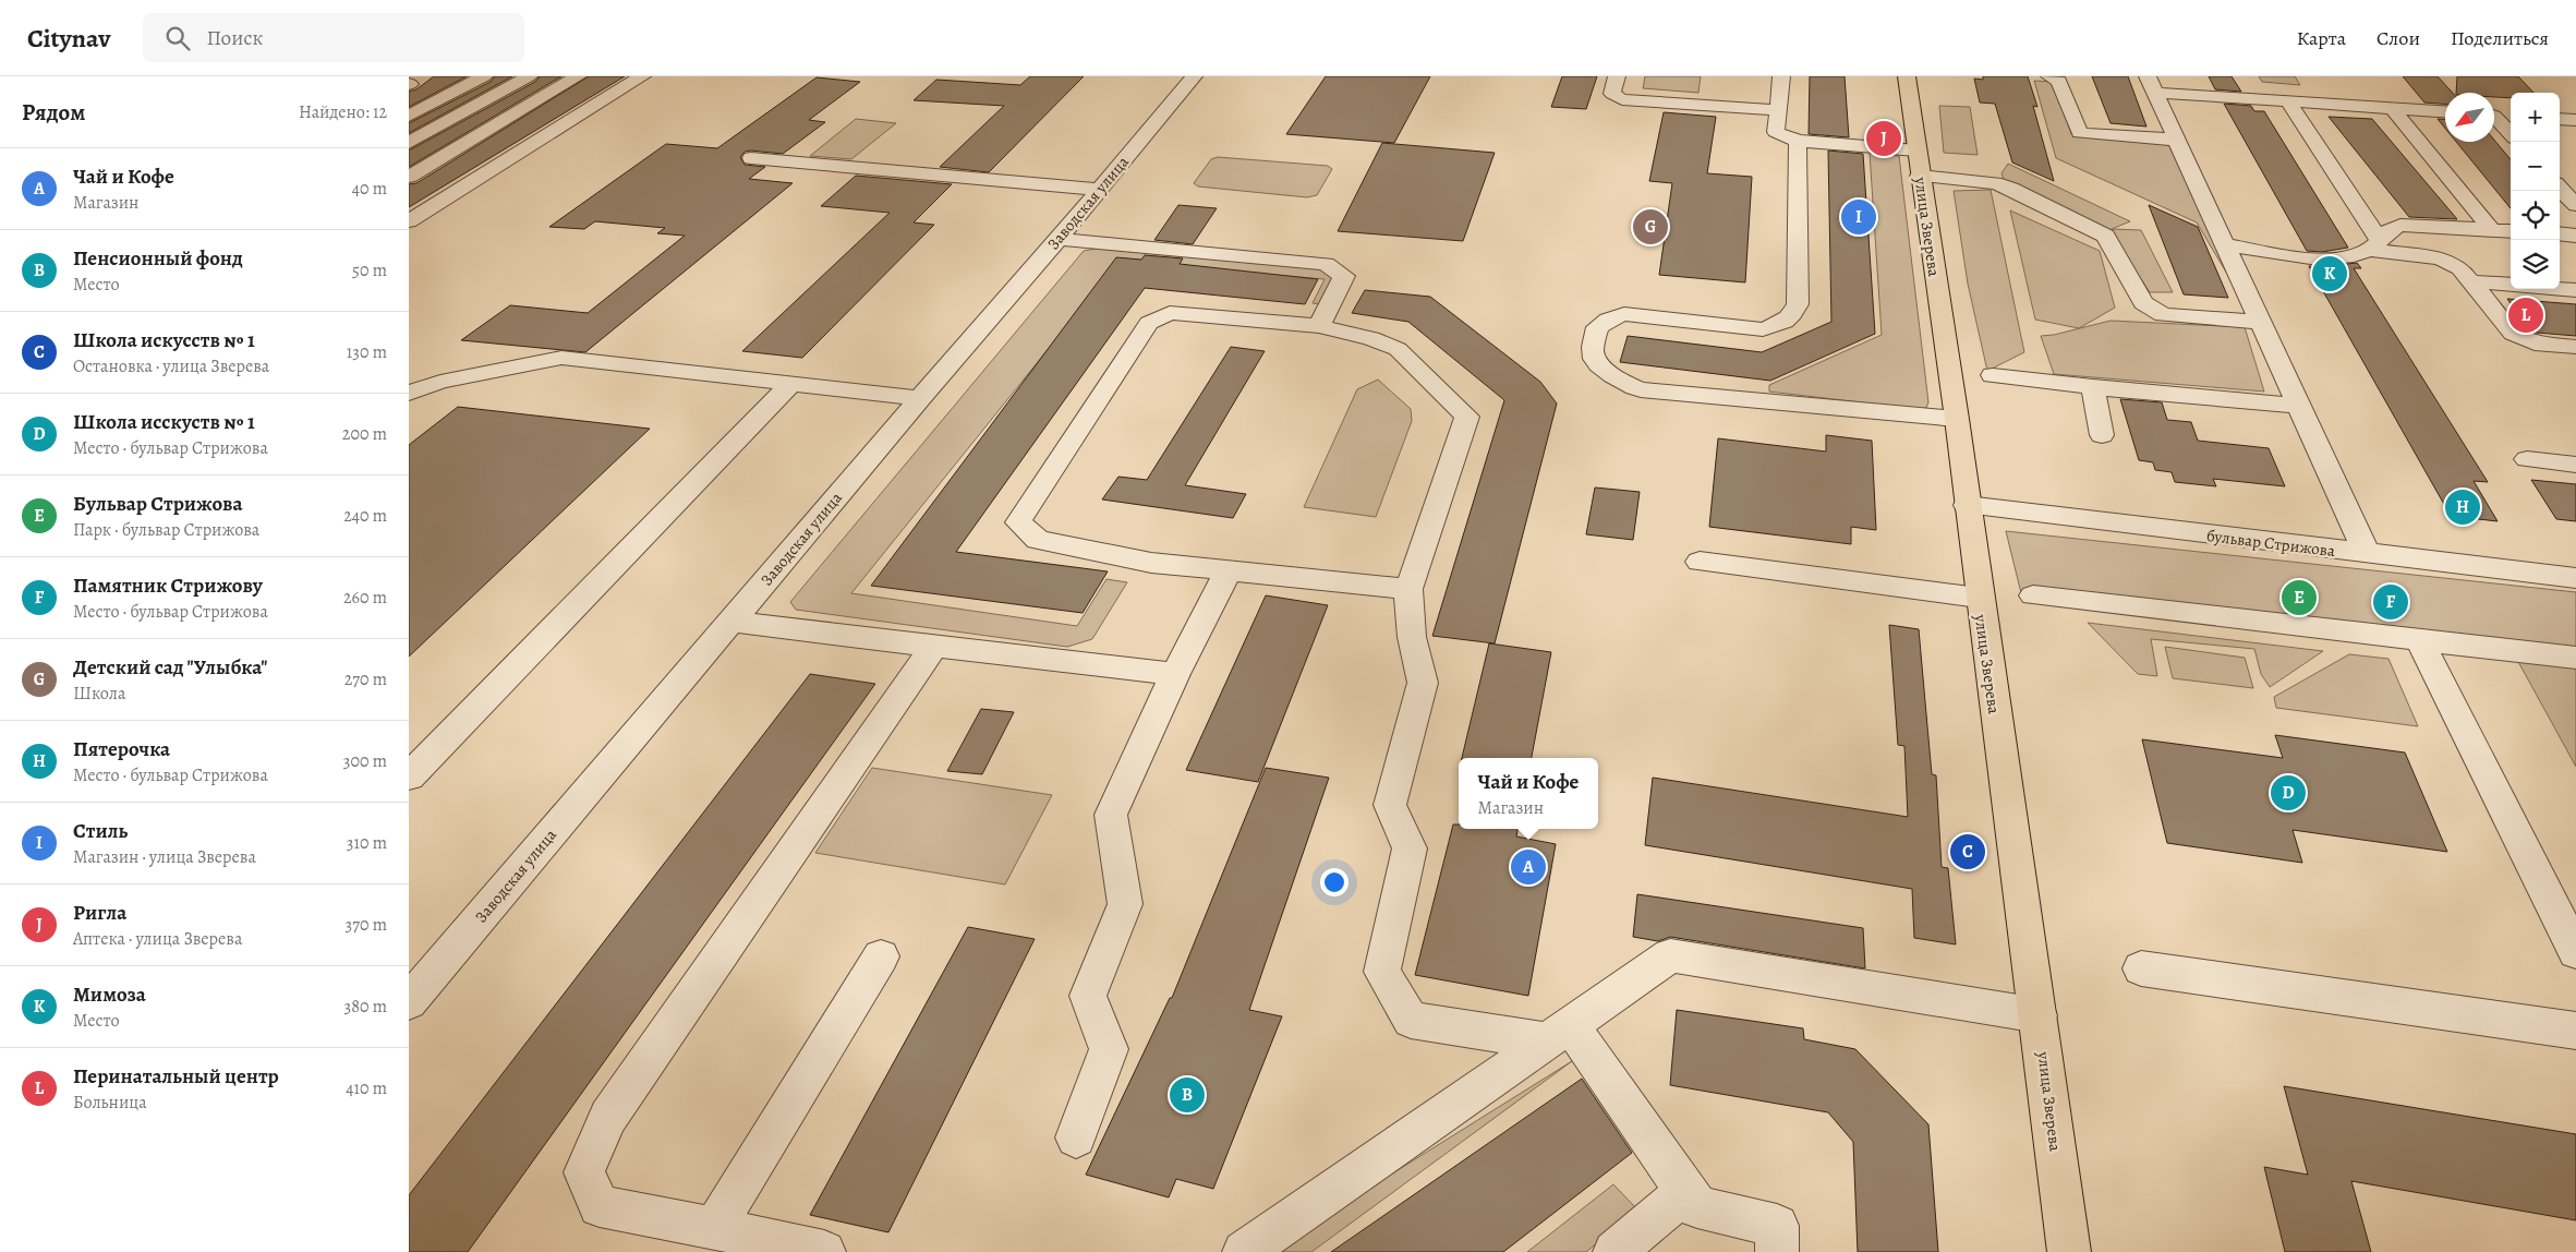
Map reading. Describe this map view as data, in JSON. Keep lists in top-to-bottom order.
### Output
{
  "streets": {
    "main road": ["улица Зверева"],
    "street": ["Заводская улица", "бульвар Стрижова"]
  },
  "crossings": [
    ["улица Зверева", "бульвар Стрижова"]
  ],
  "north": "bottom left",
  "page": {
    "header": "Citynav",
    "search": "Поиск",
    "nav": ["Карта", "Слои", "Поделиться"],
    "heading": ["Рядом", "Найдено: 12"],
    "map_buttons": ["+", "−"],
    "pins": [
      "J",
      "I",
      "G",
      "K",
      "L",
      "H",
      "E",
      "F",
      "D",
      "C",
      "A",
      "B"
    ],
    "list": [
      {
        "mark": "A",
        "name": "Чай и Кофе",
        "note": "Магазин",
        "value": "40 m"
      },
      {
        "mark": "B",
        "name": "Пенсионный фонд",
        "note": "Место",
        "value": "50 m"
      },
      {
        "mark": "C",
        "name": "Школа искусств № 1",
        "note": "Остановка · улица Зверева",
        "value": "130 m"
      },
      {
        "mark": "D",
        "name": "Школа исскуств № 1",
        "note": "Место · бульвар Стрижова",
        "value": "200 m"
      },
      {
        "mark": "E",
        "name": "Бульвар Стрижова",
        "note": "Парк · бульвар Стрижова",
        "value": "240 m"
      },
      {
        "mark": "F",
        "name": "Памятник Стрижову",
        "note": "Место · бульвар Стрижова",
        "value": "260 m"
      },
      {
        "mark": "G",
        "name": "Детский сад \"Улыбка\"",
        "note": "Школа",
        "value": "270 m"
      },
      {
        "mark": "H",
        "name": "Пятерочка",
        "note": "Место · бульвар Стрижова",
        "value": "300 m"
      },
      {
        "mark": "I",
        "name": "Стиль",
        "note": "Магазин · улица Зверева",
        "value": "310 m"
      },
      {
        "mark": "J",
        "name": "Ригла",
        "note": "Аптека · улица Зверева",
        "value": "370 m"
      },
      {
        "mark": "K",
        "name": "Мимоза",
        "note": "Место",
        "value": "380 m"
      },
      {
        "mark": "L",
        "name": "Перинатальный центр",
        "note": "Больница",
        "value": "410 m"
      }
    ],
    "popup": ["Чай и Кофе", "Магазин"]
  }
}
